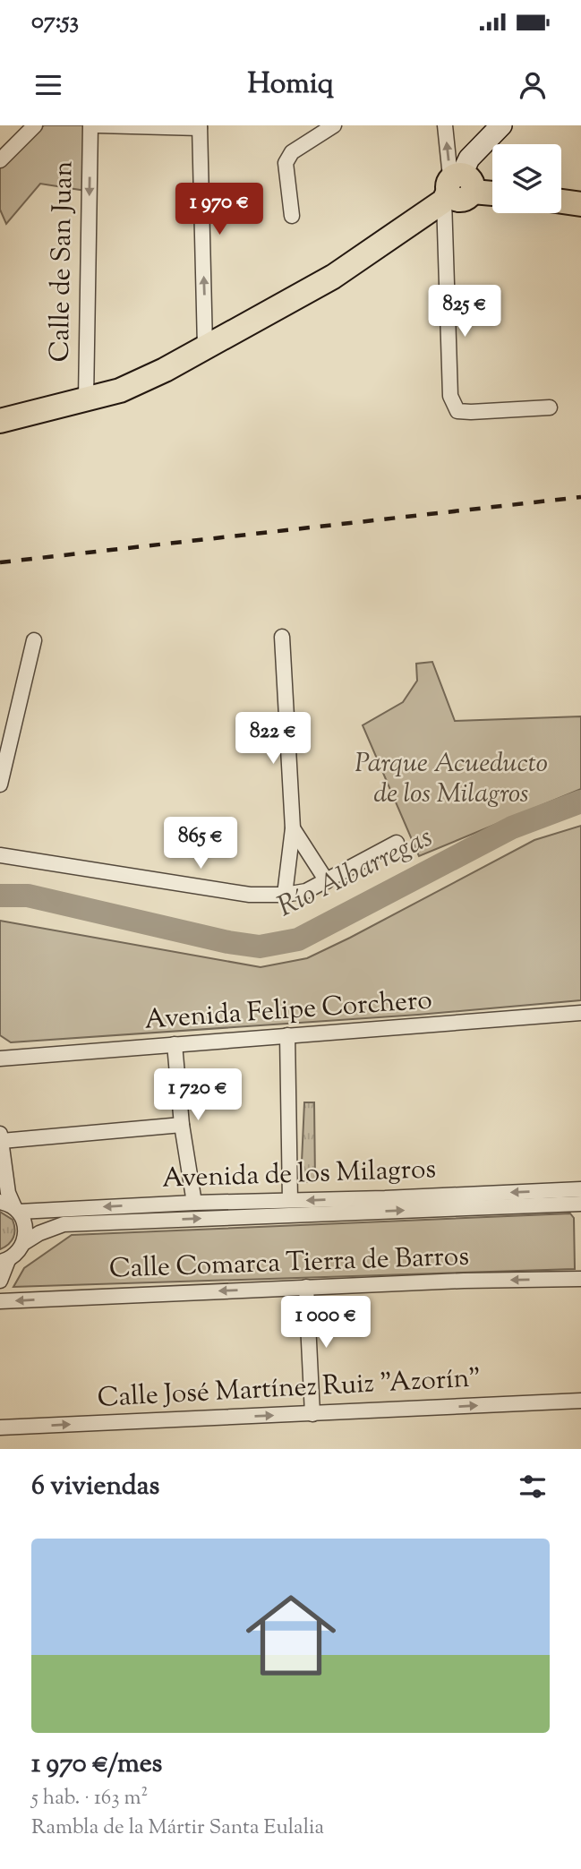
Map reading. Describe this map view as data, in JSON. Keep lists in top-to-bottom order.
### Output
{
  "streets": {
    "street": [
      "Calle de San Juan",
      "Avenida Felipe Corchero",
      "Avenida de los Milagros",
      "Calle Comarca Tierra de Barros",
      "Calle José Martínez Ruiz \"Azorín\""
    ]
  },
  "one_way": ["Calle Comarca Tierra de Barros", "Calle José Martínez Ruiz \"Azorín\""],
  "water": ["Río Albarregas"],
  "parks": ["Parque Acueducto de los Milagros"],
  "page": {
    "status": "07:53",
    "header": "Homiq",
    "price": [
      "1 970 €",
      "825 €",
      "822 €",
      "865 €",
      "1 720 €",
      "1 000 €"
    ],
    "heading": "6 viviendas",
    "list": [
      {
        "name": "1 970 €/mes",
        "note": "5 hab. · 163 m² · Rambla de la Mártir Santa Eulalia"
      }
    ]
  }
}
